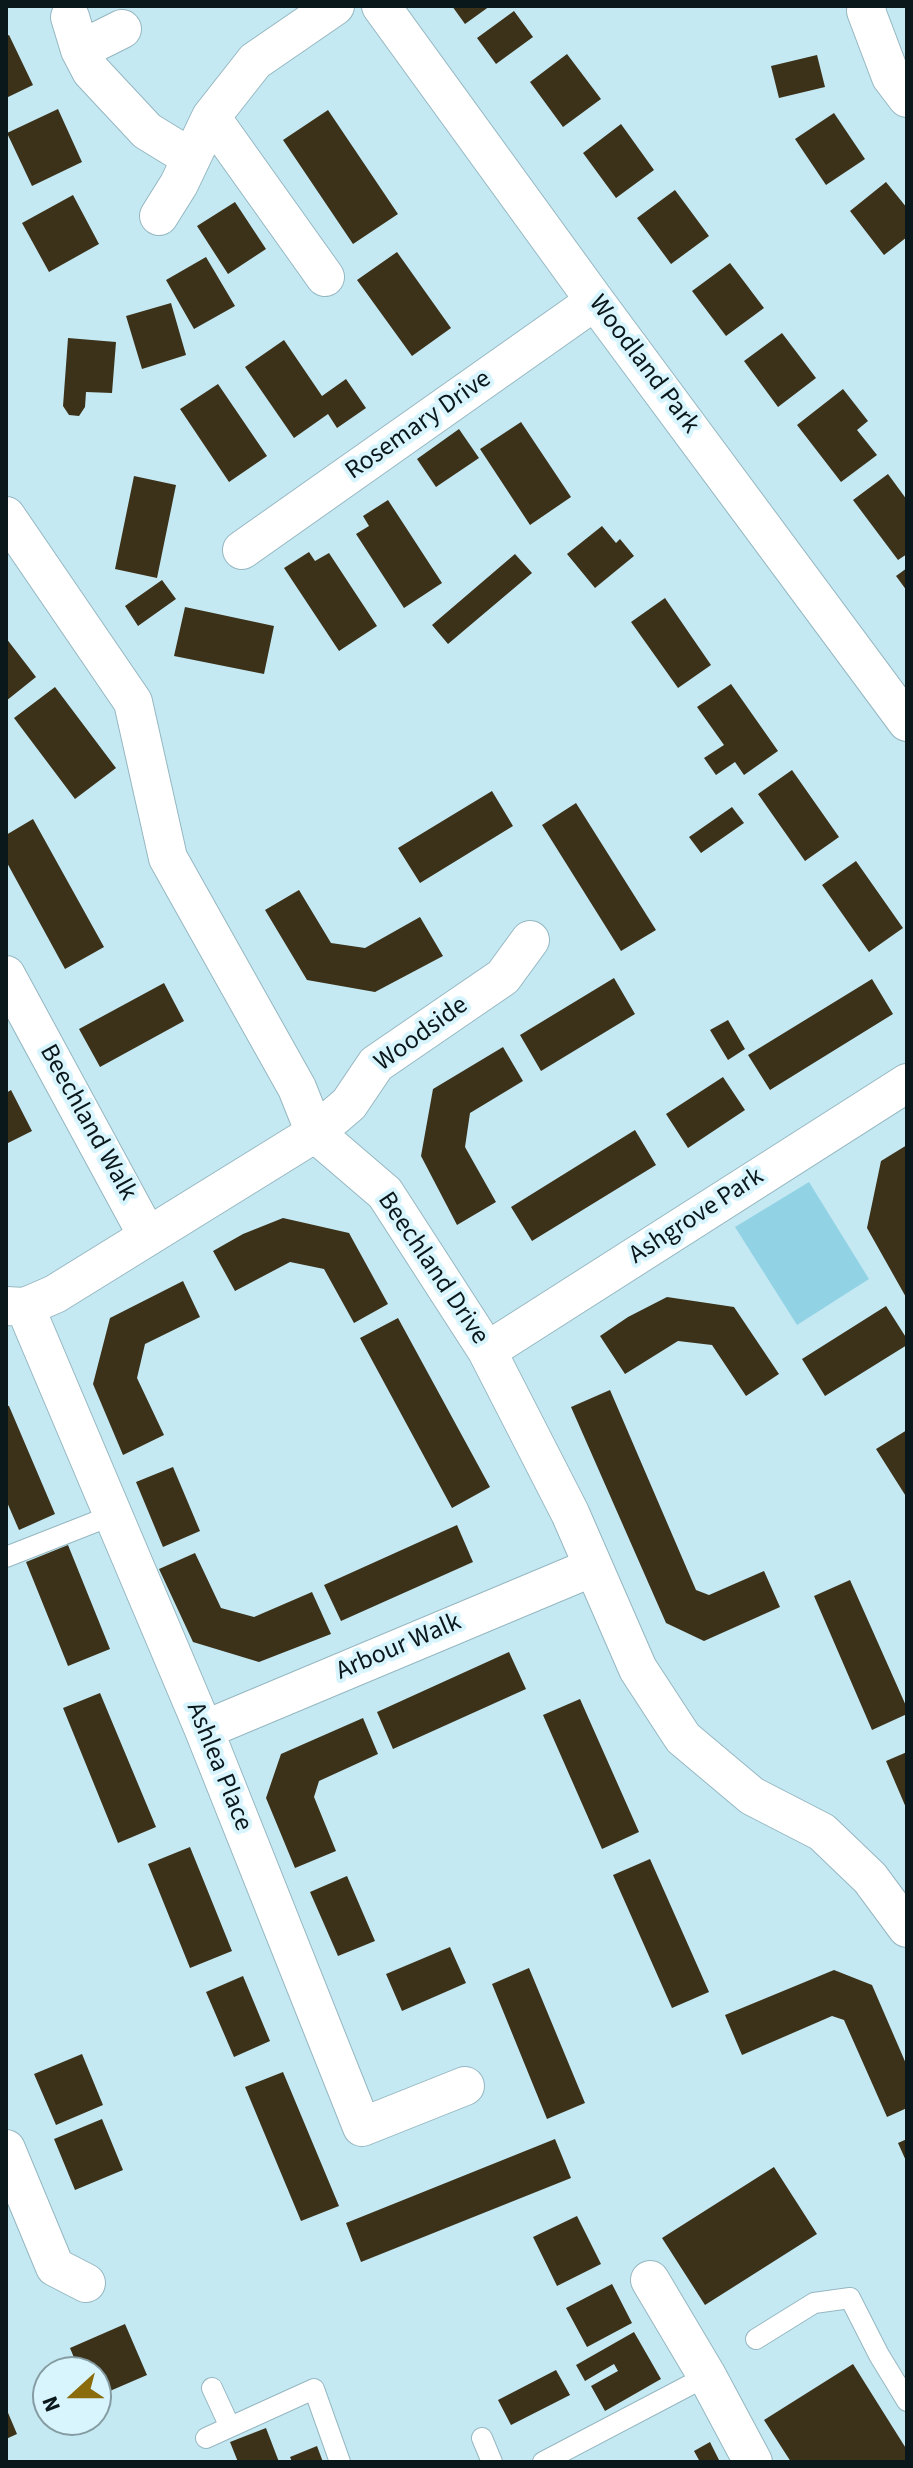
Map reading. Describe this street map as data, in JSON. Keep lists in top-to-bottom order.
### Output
{
  "streets": {
    "street": [
      "Woodland Park",
      "Rosemary Drive",
      "Woodside",
      "Beechland Walk",
      "Ashgrove Park",
      "Beechland Drive",
      "Arbour Walk",
      "Ashlea Place"
    ]
  },
  "crossings": [
    ["Woodland Park", "Rosemary Drive"],
    ["Woodside", "Beechland Walk"],
    ["Woodside", "Beechland Drive"],
    ["Woodside", "Ashlea Place"],
    ["Ashgrove Park", "Beechland Drive"],
    ["Beechland Drive", "Arbour Walk"],
    ["Arbour Walk", "Ashlea Place"]
  ],
  "north": "left"
}
